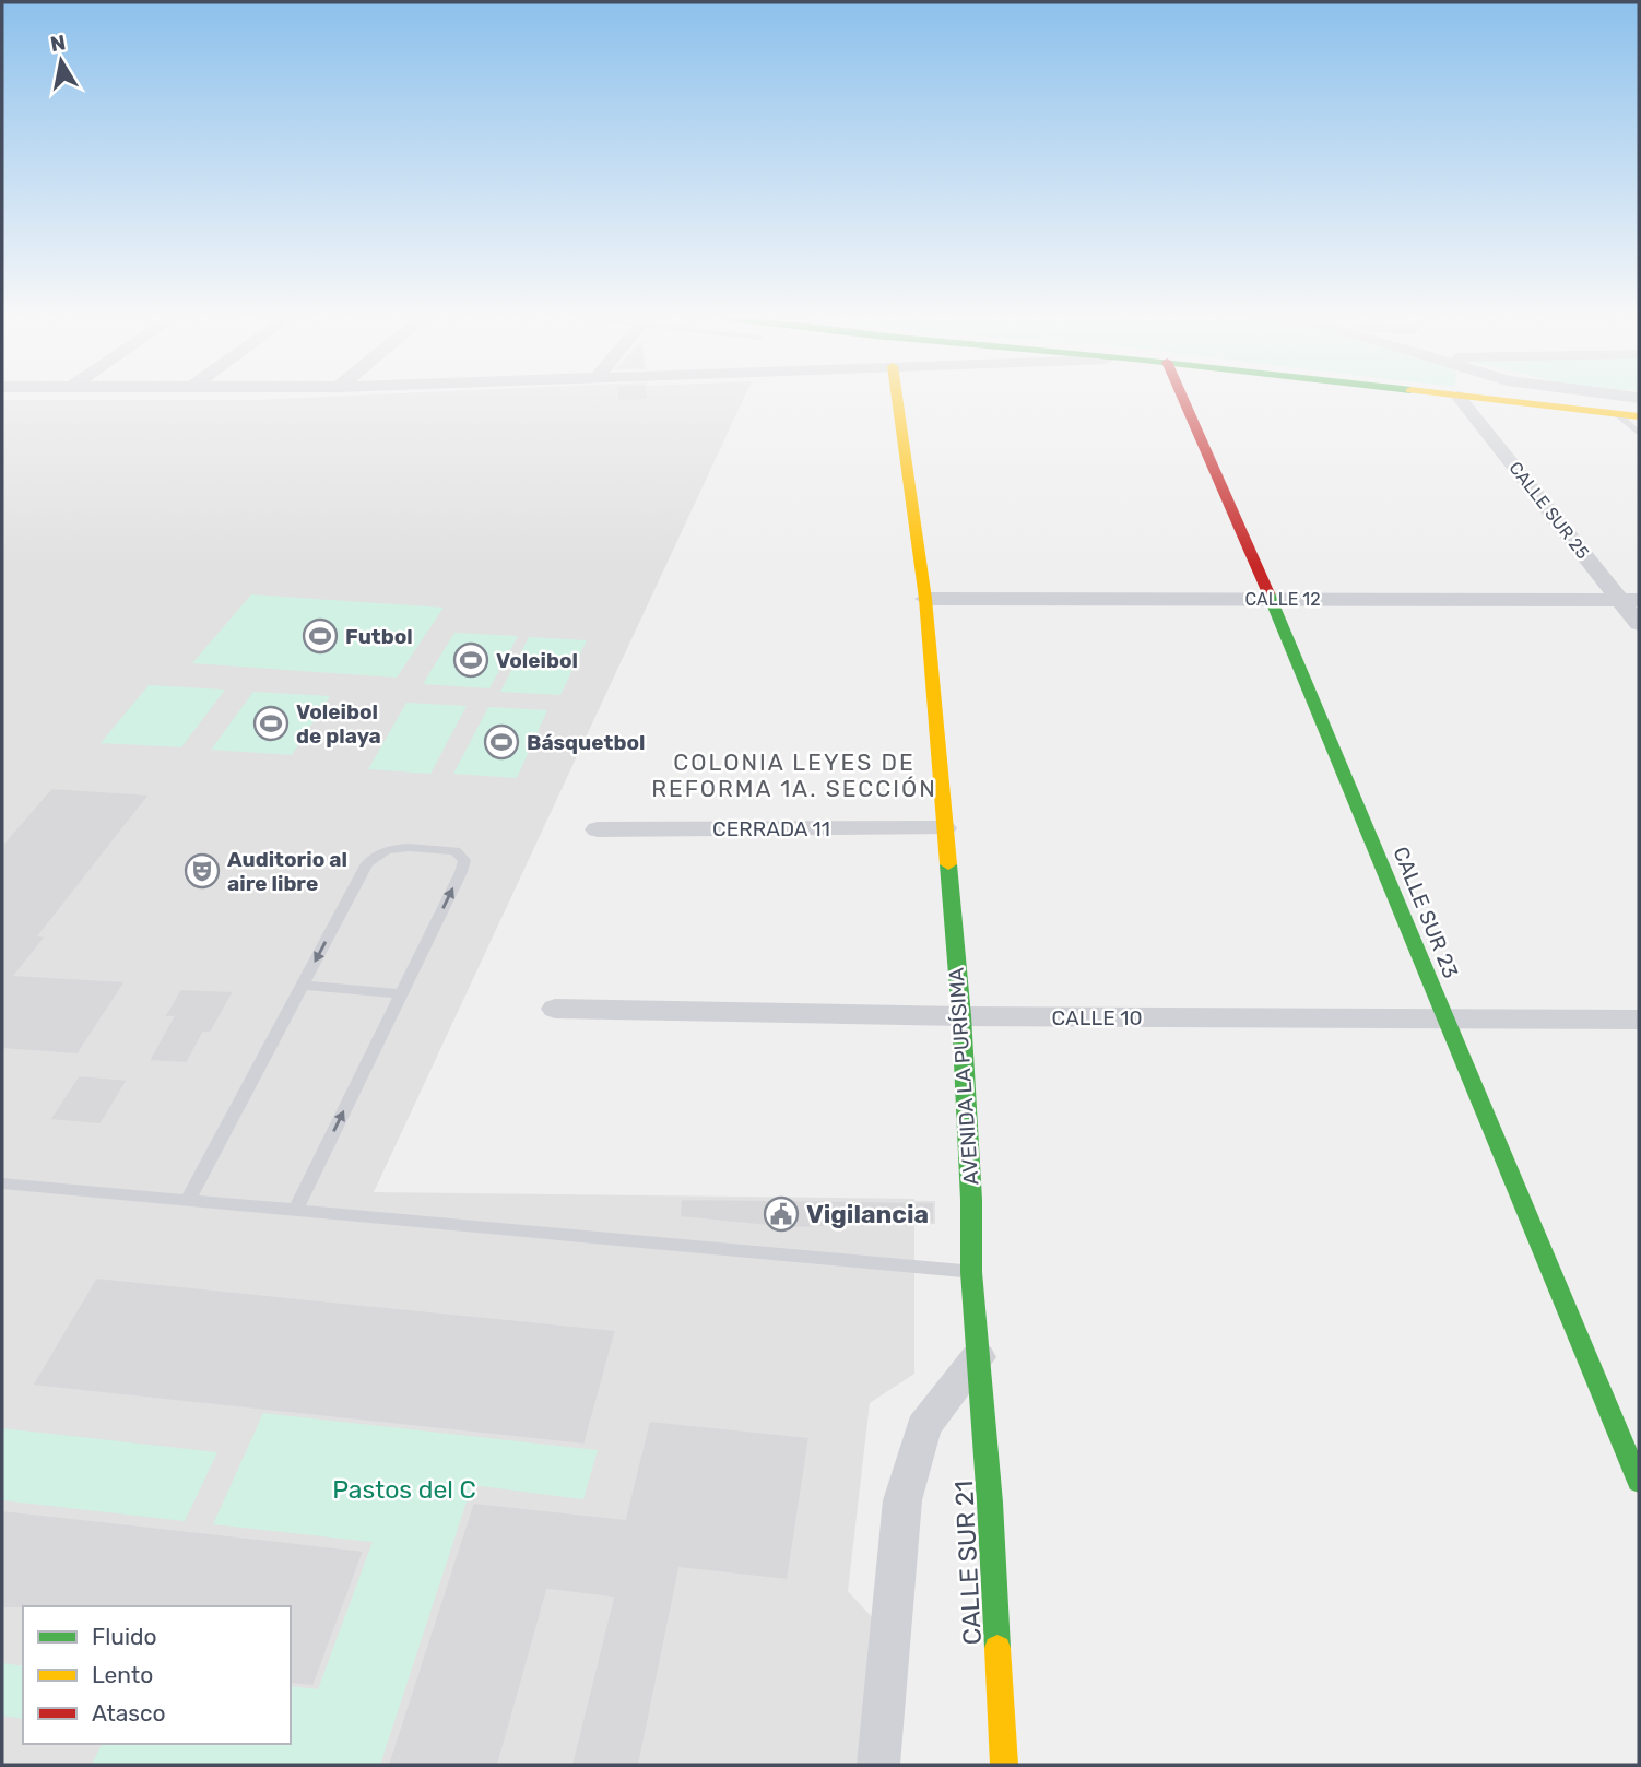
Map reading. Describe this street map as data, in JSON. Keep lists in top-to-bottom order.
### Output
{
  "streets": {
    "street": [
      "CALLE SUR 25",
      "CALLE 12",
      "CERRADA 11",
      "CALLE SUR 23",
      "CALLE 10",
      "AVENIDA LA PURÍSIMA",
      "CALLE SUR 21"
    ]
  },
  "crossings": [
    ["CALLE SUR 25", "CALLE 12"],
    ["CALLE 12", "CALLE SUR 23"],
    ["CALLE 12", "AVENIDA LA PURÍSIMA"],
    ["CERRADA 11", "AVENIDA LA PURÍSIMA"],
    ["CALLE SUR 23", "CALLE 10"],
    ["CALLE 10", "AVENIDA LA PURÍSIMA"],
    ["AVENIDA LA PURÍSIMA", "CALLE SUR 21"]
  ],
  "districts": ["COLONIA LEYES DE REFORMA 1A. SECCIÓN"],
  "parks": ["Pastos del C"],
  "places": {
    "sports": [
      "Futbol",
      "Voleibol",
      "Voleibol de playa",
      "Básquetbol"
    ],
    "theatre": ["Auditorio al aire libre"],
    "public building": ["Vigilancia"]
  },
  "legend": ["Fluido", "Lento", "Atasco"],
  "north": "top"
}
